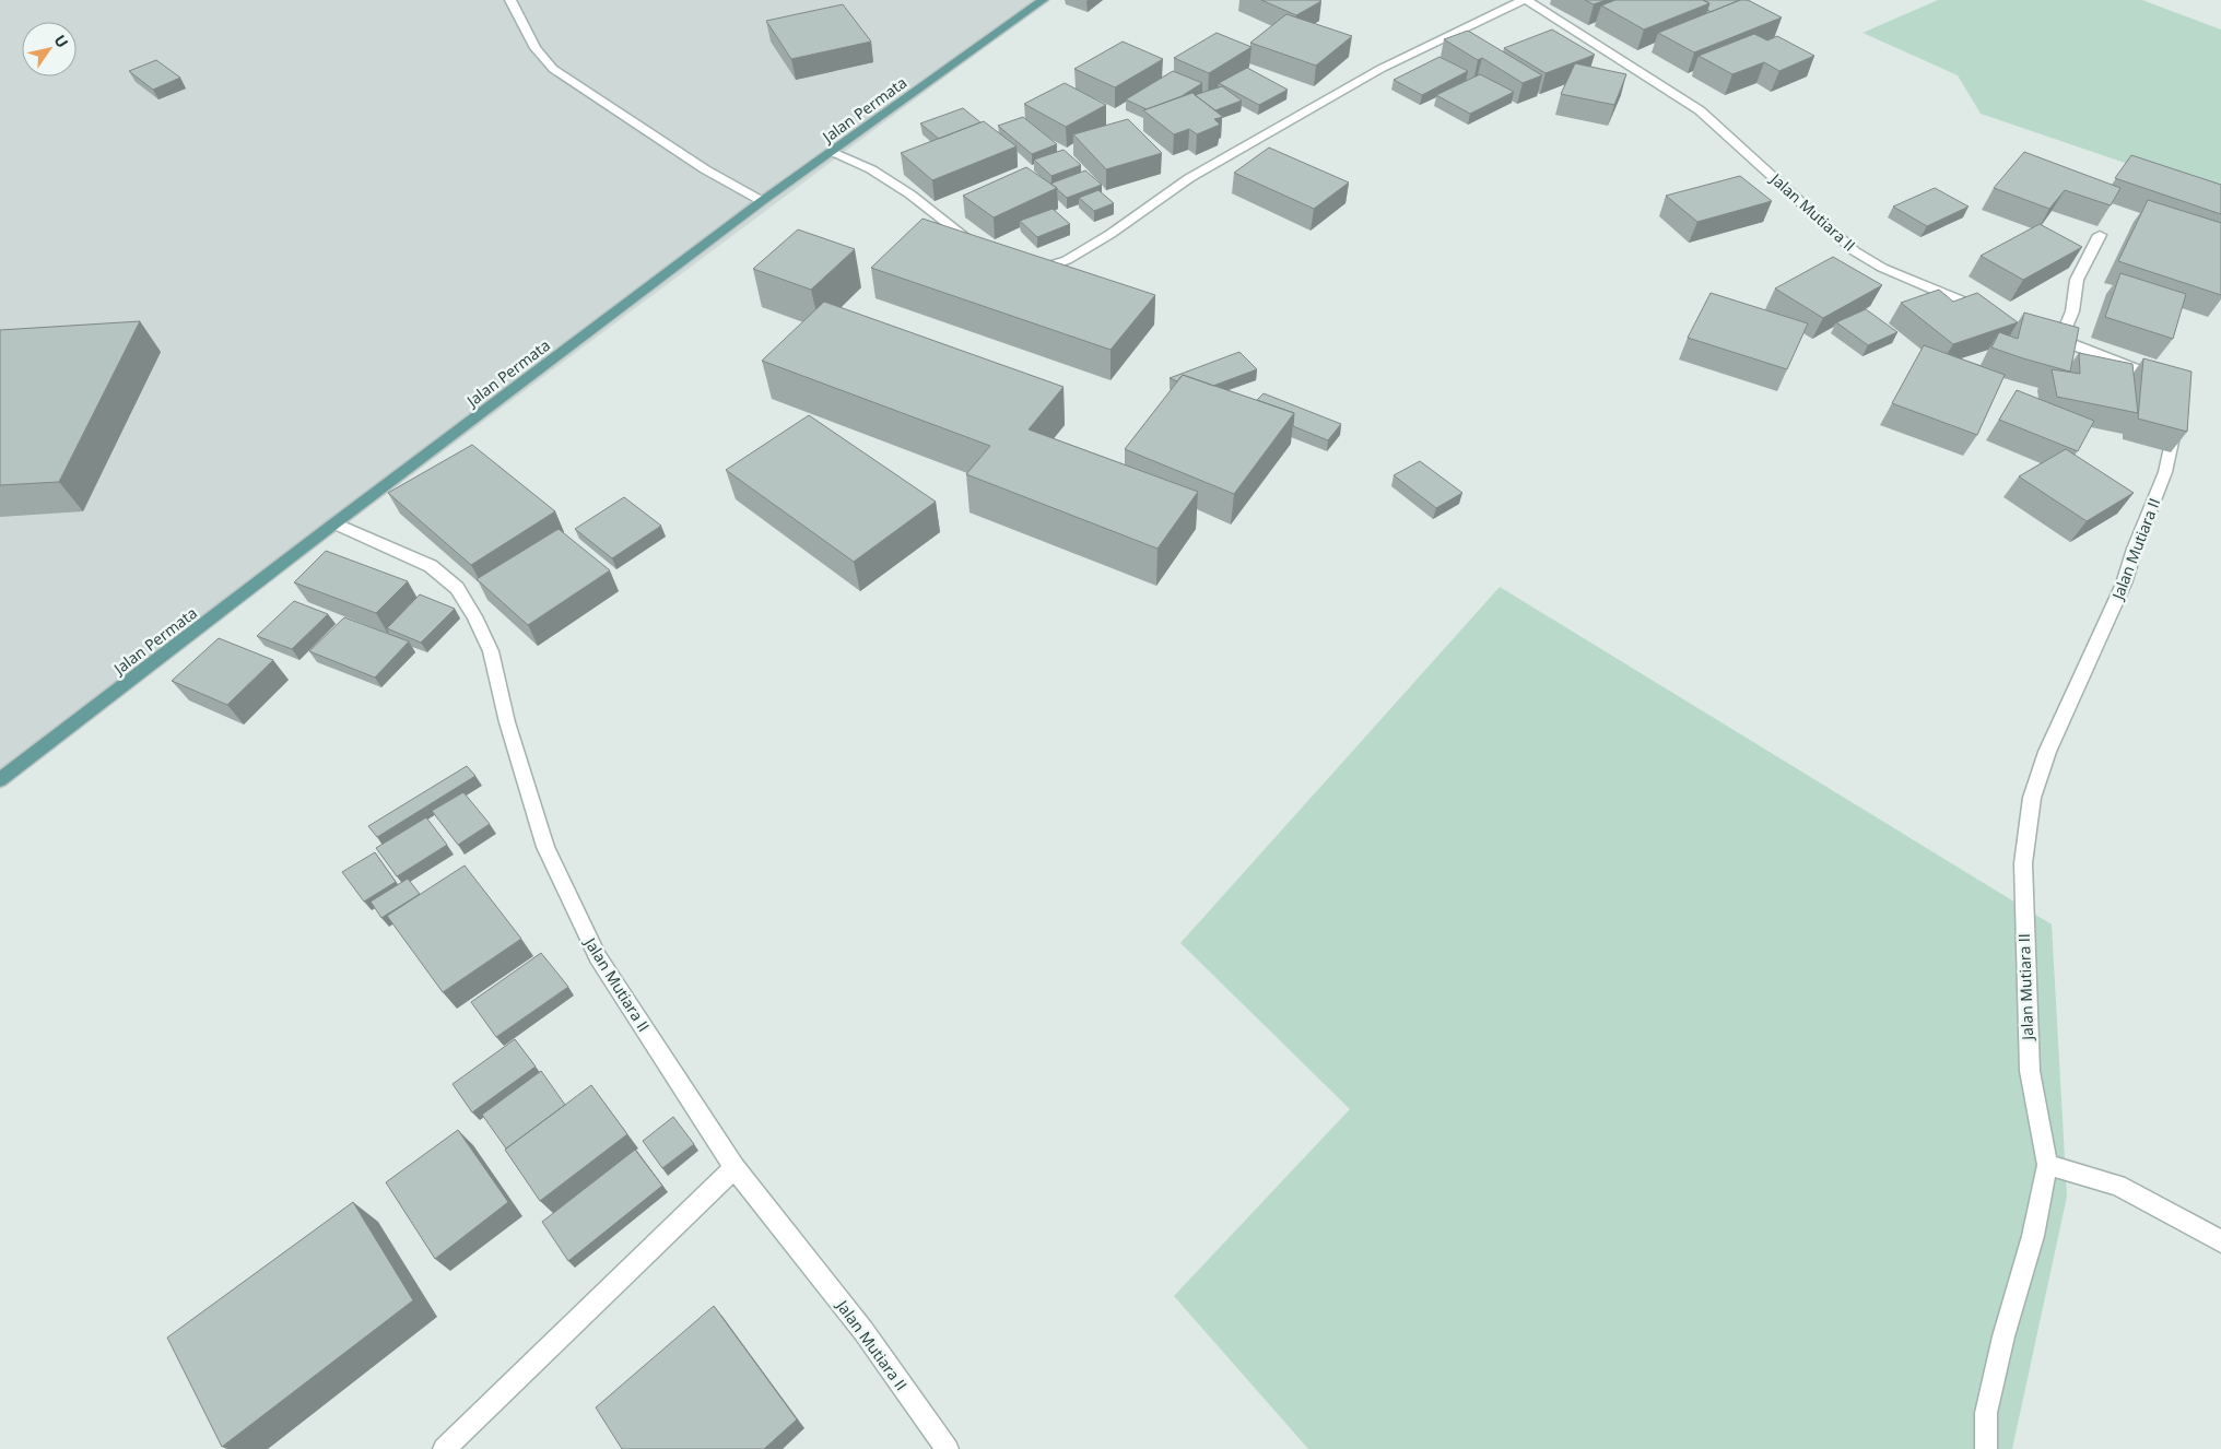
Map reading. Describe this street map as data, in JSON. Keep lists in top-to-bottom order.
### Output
{
  "streets": {
    "main road": ["Jalan Permata"],
    "street": ["Jalan Mutiara II"]
  },
  "crossings": [
    ["Jalan Permata", "Jalan Mutiara II"]
  ],
  "north": "top right"
}
